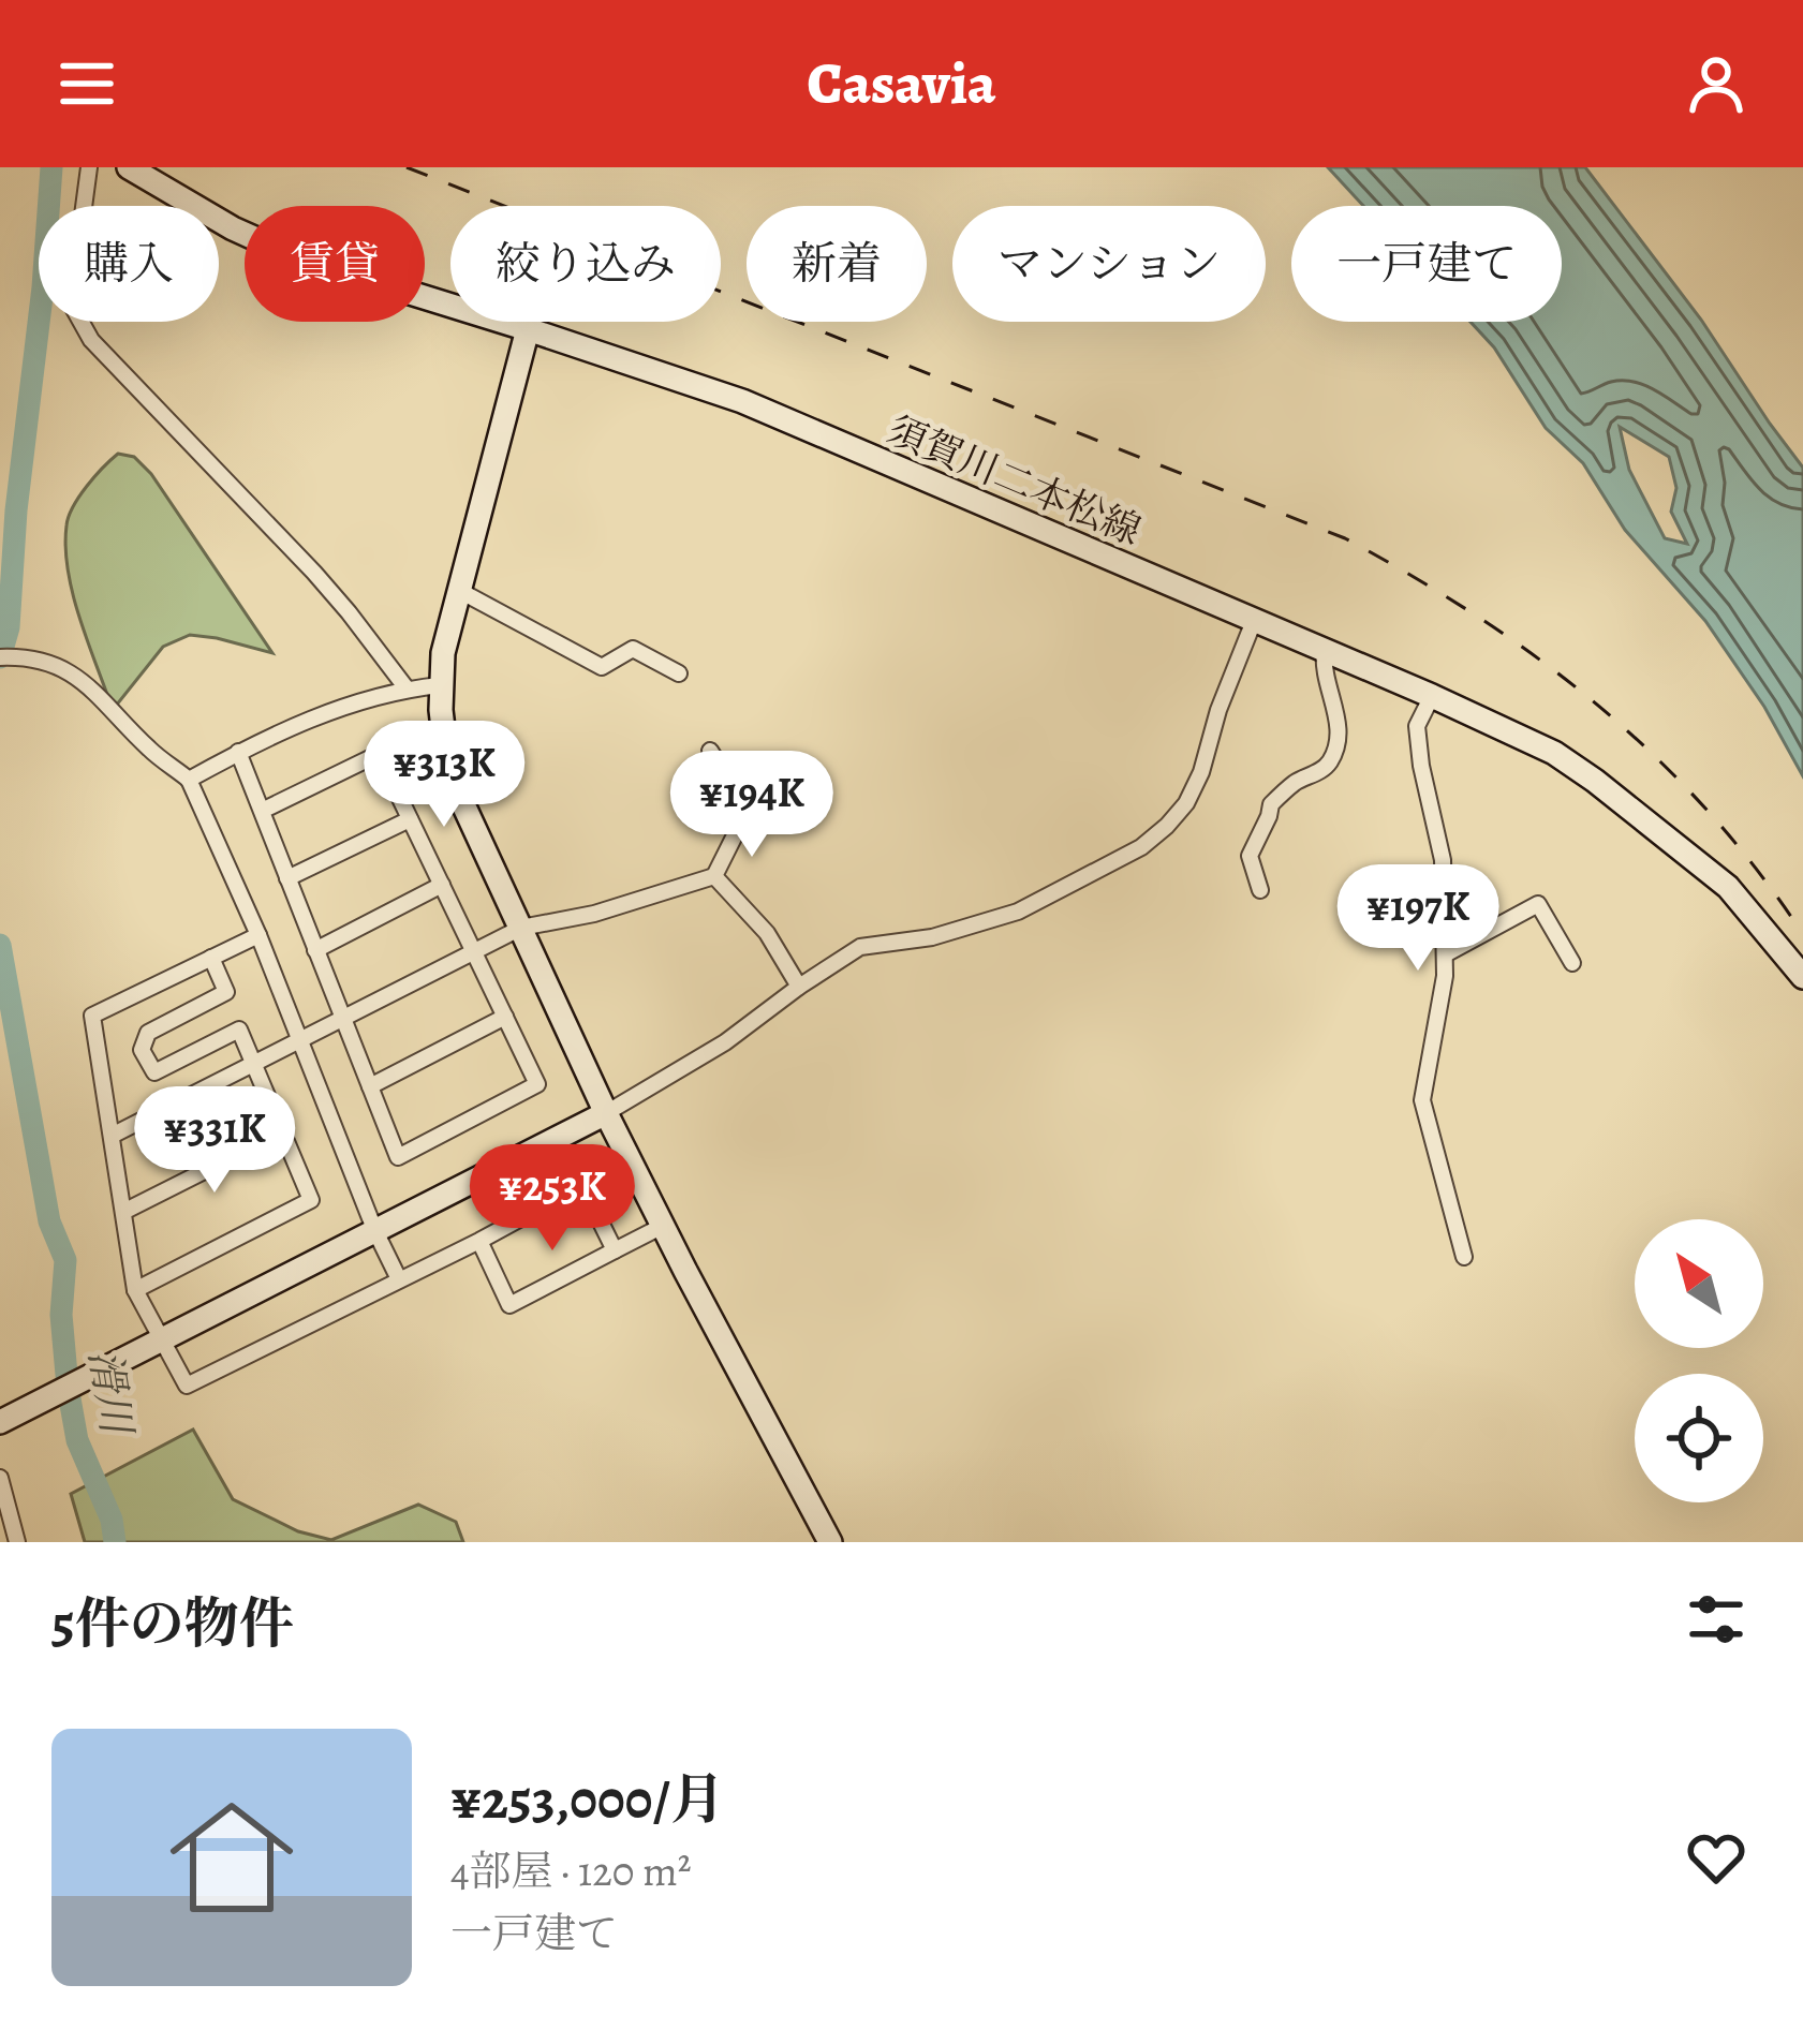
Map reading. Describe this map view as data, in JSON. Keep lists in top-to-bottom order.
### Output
{
  "streets": {
    "street": ["須賀川二本松線"]
  },
  "water": ["滑川"],
  "north": "top left",
  "page": {
    "header": "Casavia",
    "chip": [
      "購入",
      "賃貸",
      "絞り込み",
      "新着",
      "マンション",
      "一戸建て"
    ],
    "price": [
      "¥313K",
      "¥194K",
      "¥197K",
      "¥331K",
      "¥253K"
    ],
    "heading": "5件の物件",
    "list": [
      {
        "name": "¥253,000/月",
        "note": "4部屋 · 120 m² · 一戸建て"
      }
    ]
  }
}
